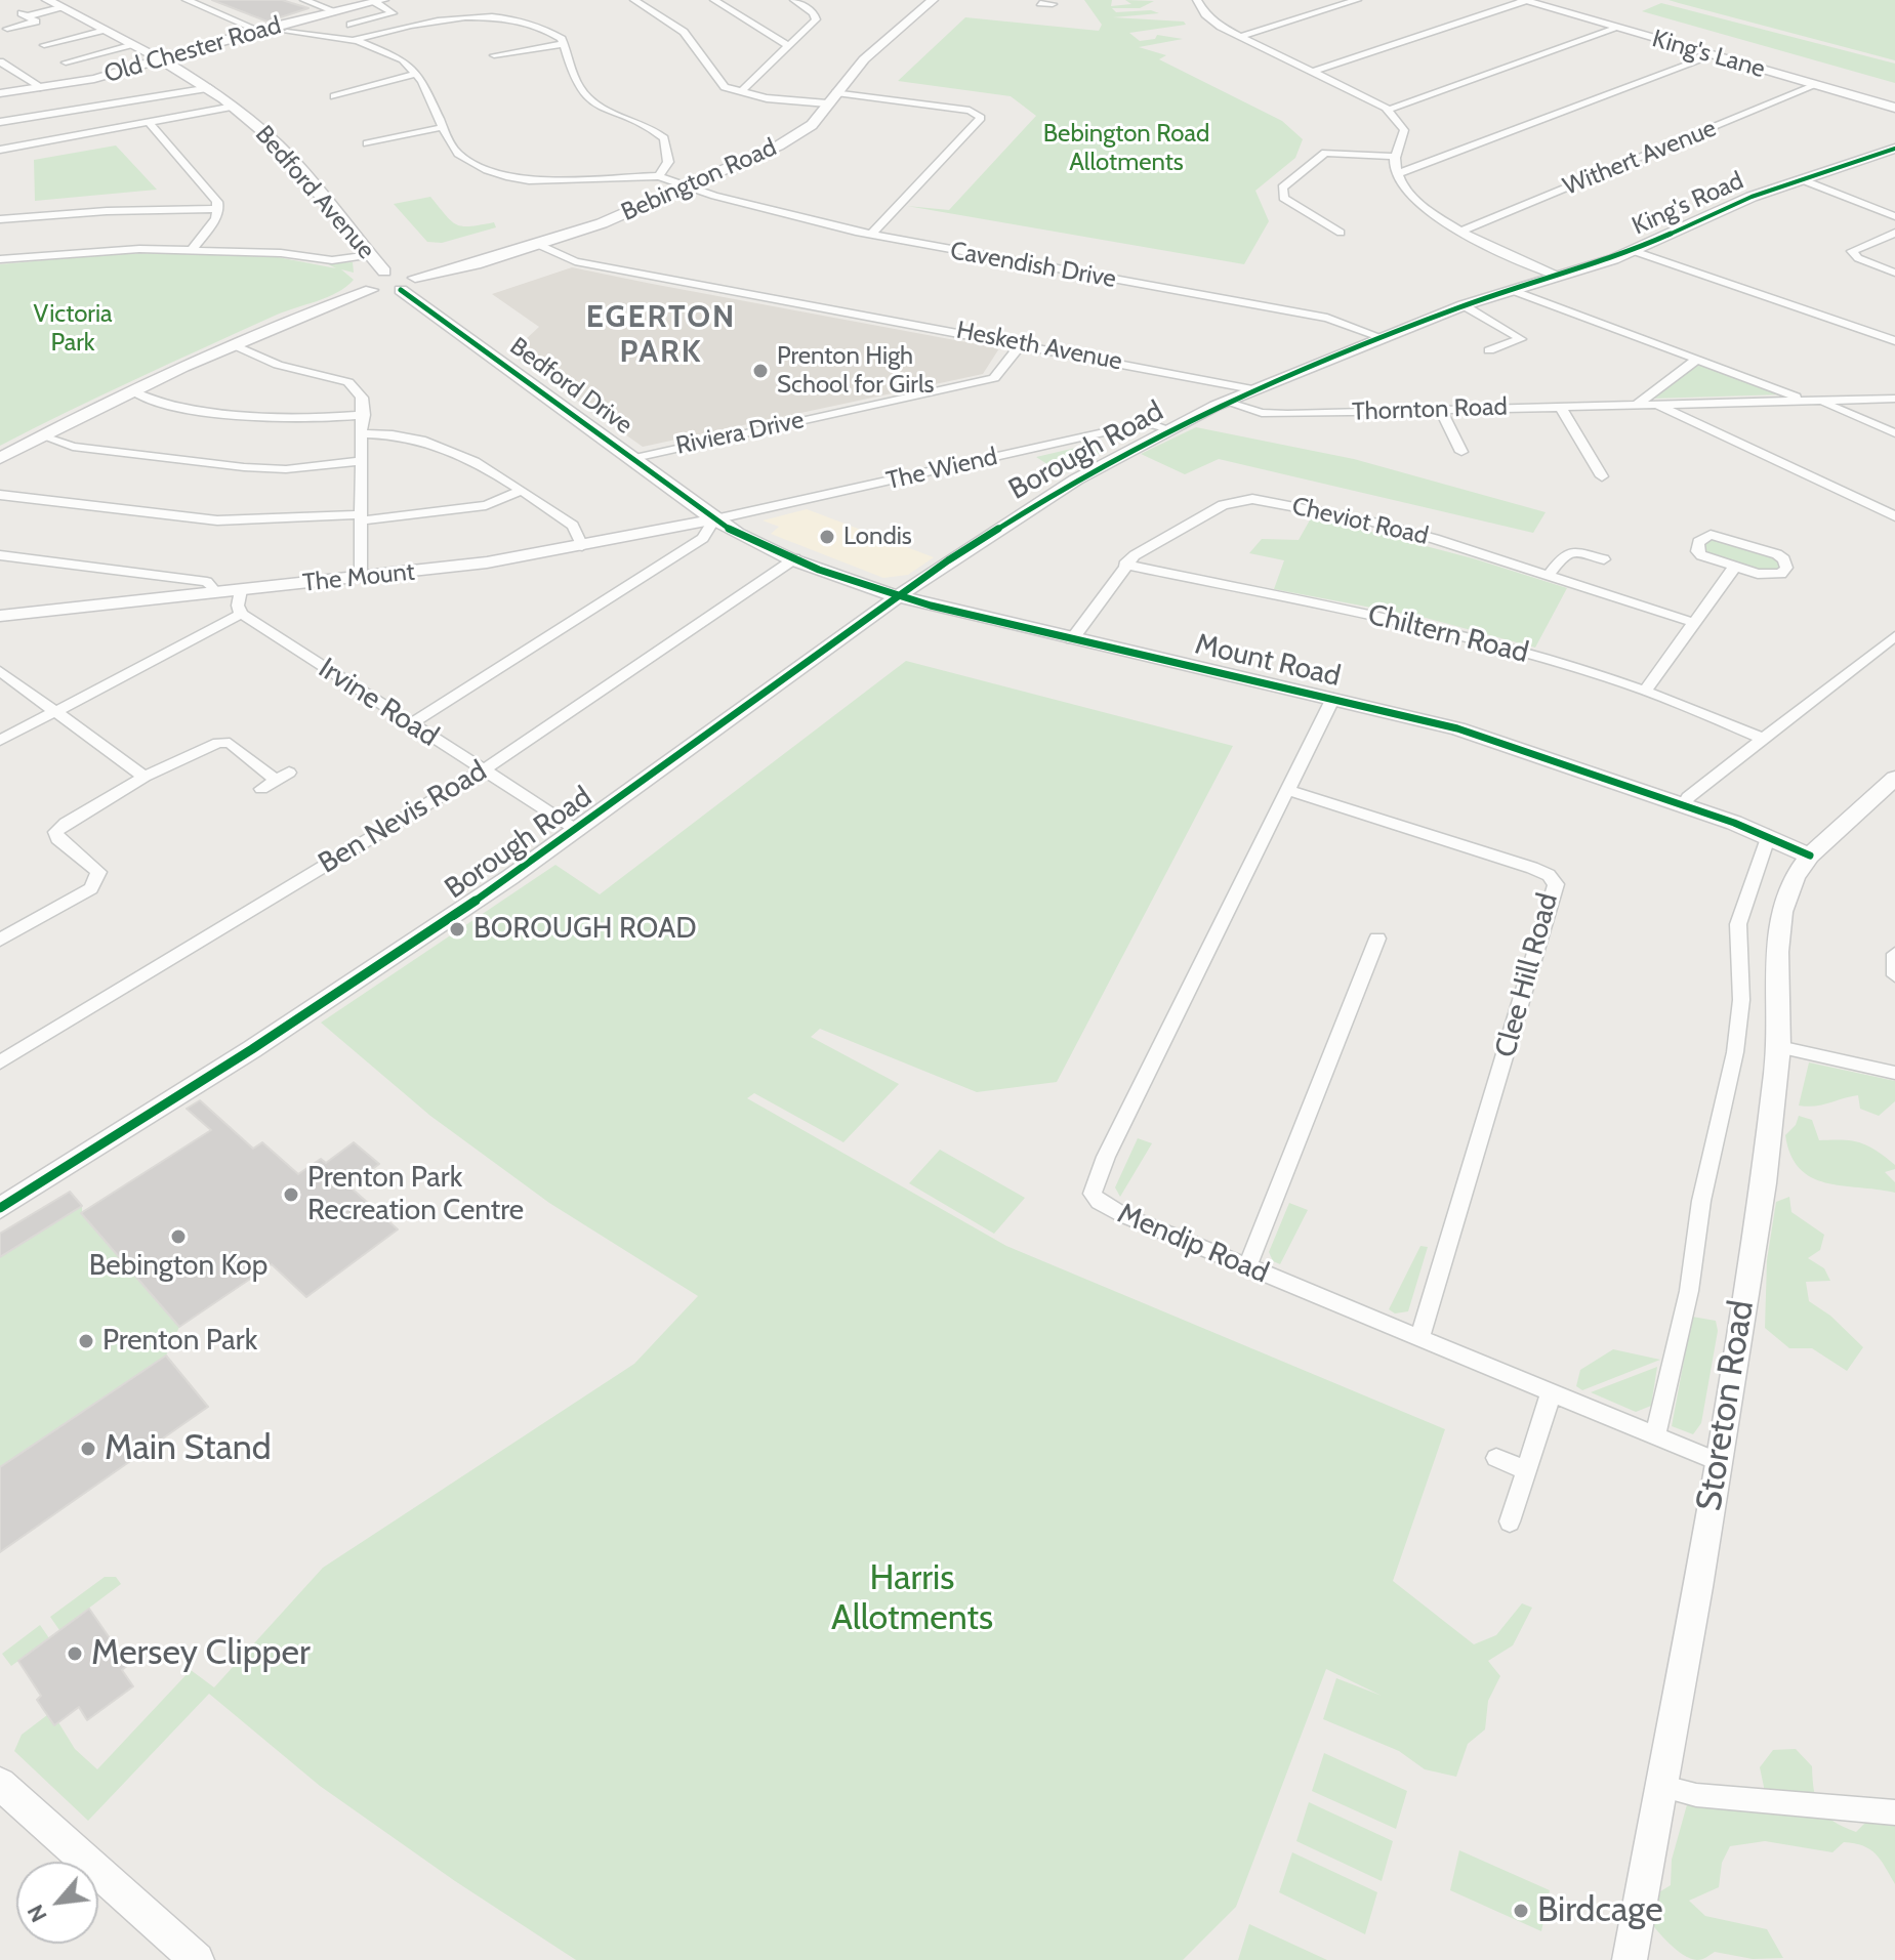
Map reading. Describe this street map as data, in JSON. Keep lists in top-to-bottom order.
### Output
{
  "streets": {
    "street": [
      "Old Chester Road",
      "King's Lane",
      "Withert Avenue",
      "Bebington Road",
      "Bedford Avenue",
      "King's Road",
      "Cavendish Drive",
      "Hesketh Avenue",
      "Bedford Drive",
      "Thornton Road",
      "Riviera Drive",
      "Borough Road",
      "The Wiend",
      "Cheviot Road",
      "The Mount",
      "Chiltern Road",
      "Mount Road",
      "Irvine Road",
      "Ben Nevis Road",
      "Clee Hill Road",
      "Mendip Road",
      "Storeton Road"
    ]
  },
  "crossings": [
    ["Old Chester Road", "Bedford Avenue"],
    ["King's Lane", "Withert Avenue"],
    ["Bebington Road", "Cavendish Drive"],
    ["Bebington Road", "Hesketh Avenue"],
    ["King's Road", "Borough Road"],
    ["Cavendish Drive", "Borough Road"],
    ["Hesketh Avenue", "Riviera Drive"],
    ["Hesketh Avenue", "Borough Road"],
    ["Bedford Drive", "Riviera Drive"],
    ["Bedford Drive", "The Wiend"],
    ["Bedford Drive", "The Mount"],
    ["Bedford Drive", "Mount Road"],
    ["Thornton Road", "Borough Road"],
    ["Borough Road", "The Wiend"],
    ["Borough Road", "Mount Road"],
    ["Borough Road", "Irvine Road"],
    ["The Wiend", "The Mount"],
    ["The Wiend", "Mount Road"],
    ["Cheviot Road", "Chiltern Road"],
    ["Cheviot Road", "Mount Road"],
    ["The Mount", "Mount Road"],
    ["Mount Road", "Ben Nevis Road"],
    ["Mount Road", "Mendip Road"],
    ["Mount Road", "Storeton Road"],
    ["Irvine Road", "Ben Nevis Road"],
    ["Clee Hill Road", "Mendip Road"],
    ["Mendip Road", "Storeton Road"]
  ],
  "districts": ["EGERTON PARK"],
  "parks": ["Bebington Road Allotments", "Victoria Park", "Harris Allotments"],
  "places": [
    "Prenton High School for Girls",
    "Londis",
    "BOROUGH ROAD",
    "Prenton Park Recreation Centre",
    "Bebington Kop",
    "Prenton Park",
    "Main Stand",
    "Mersey Clipper",
    "Birdcage"
  ],
  "north": "bottom left"
}
